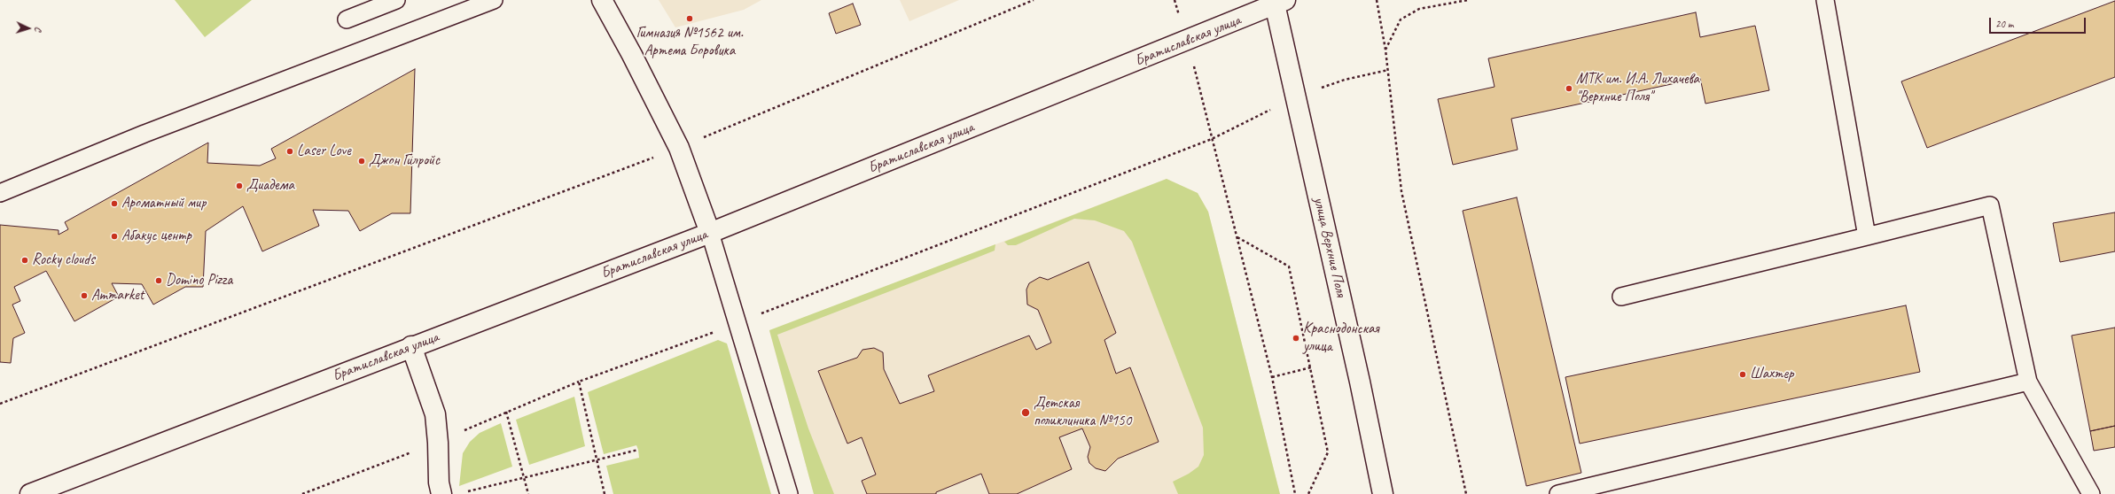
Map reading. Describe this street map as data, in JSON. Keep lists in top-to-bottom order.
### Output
{
  "streets": {
    "main road": ["Братиславская улица", "улица Верхние Поля"]
  },
  "crossings": [
    ["Братиславская улица", "улица Верхние Поля"]
  ],
  "places": [
    "Гимназия №1562 им. Артема Боровика",
    "МТК им. И.А. Лихачева \"Верхние Поля\"",
    "Laser Love",
    "Джон Гилройс",
    "Диадема",
    "Ароматный мир",
    "Абакус центр",
    "Rocky clouds",
    "Domino Pizza",
    "Ammarket",
    "Краснодонская улица",
    "Шахтер",
    "Детская поликлиника №150"
  ],
  "scale_bar": "20 m",
  "north": "right"
}
